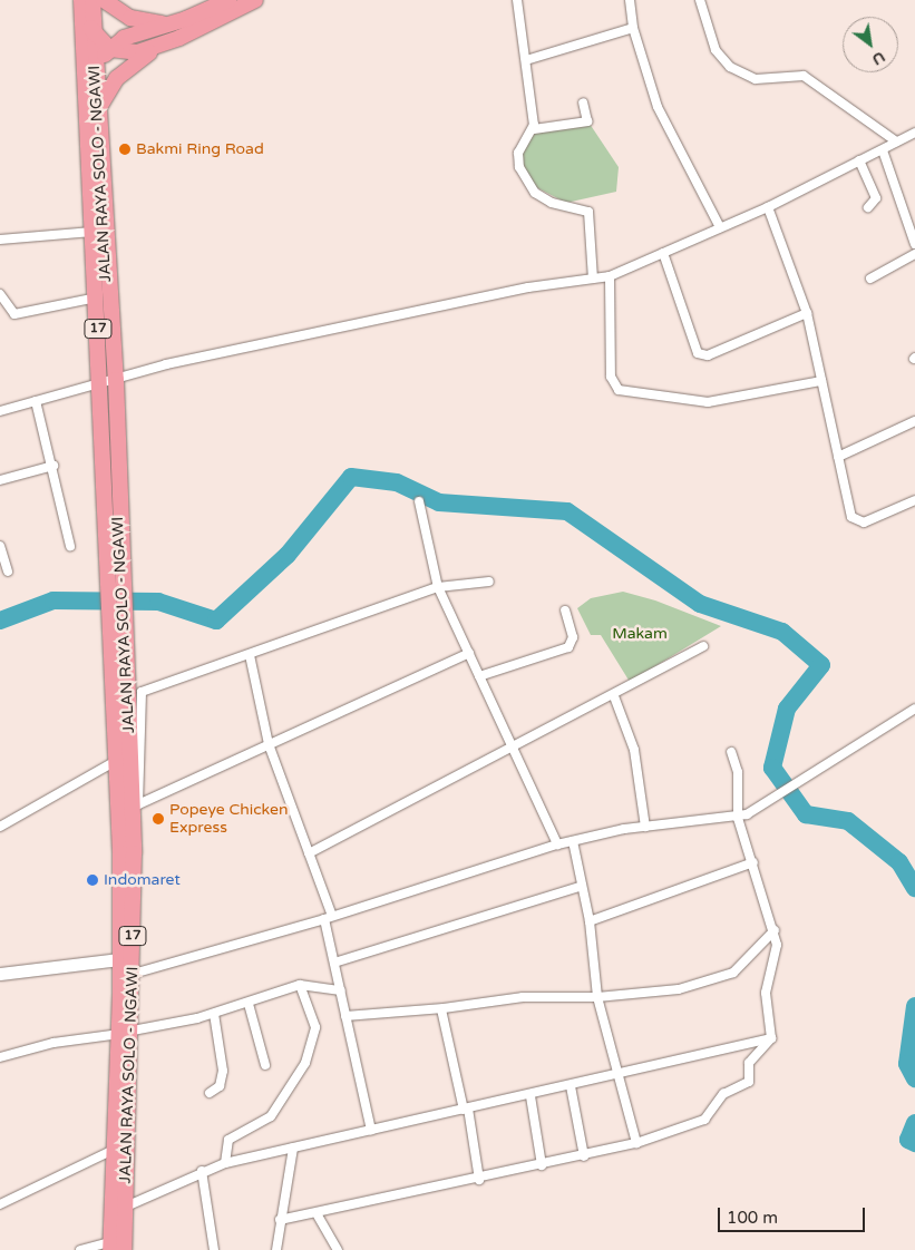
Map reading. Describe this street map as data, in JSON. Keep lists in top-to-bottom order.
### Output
{
  "streets": {
    "highway": ["JALAN RAYA SOLO - NGAWI", "17"]
  },
  "crossings": [
    ["JALAN RAYA SOLO - NGAWI", "17"]
  ],
  "parks": ["Makam"],
  "places": ["Bakmi Ring Road", "Popeye Chicken Express", "Indomaret"],
  "scale_bar": "100 m",
  "north": "bottom right"
}
